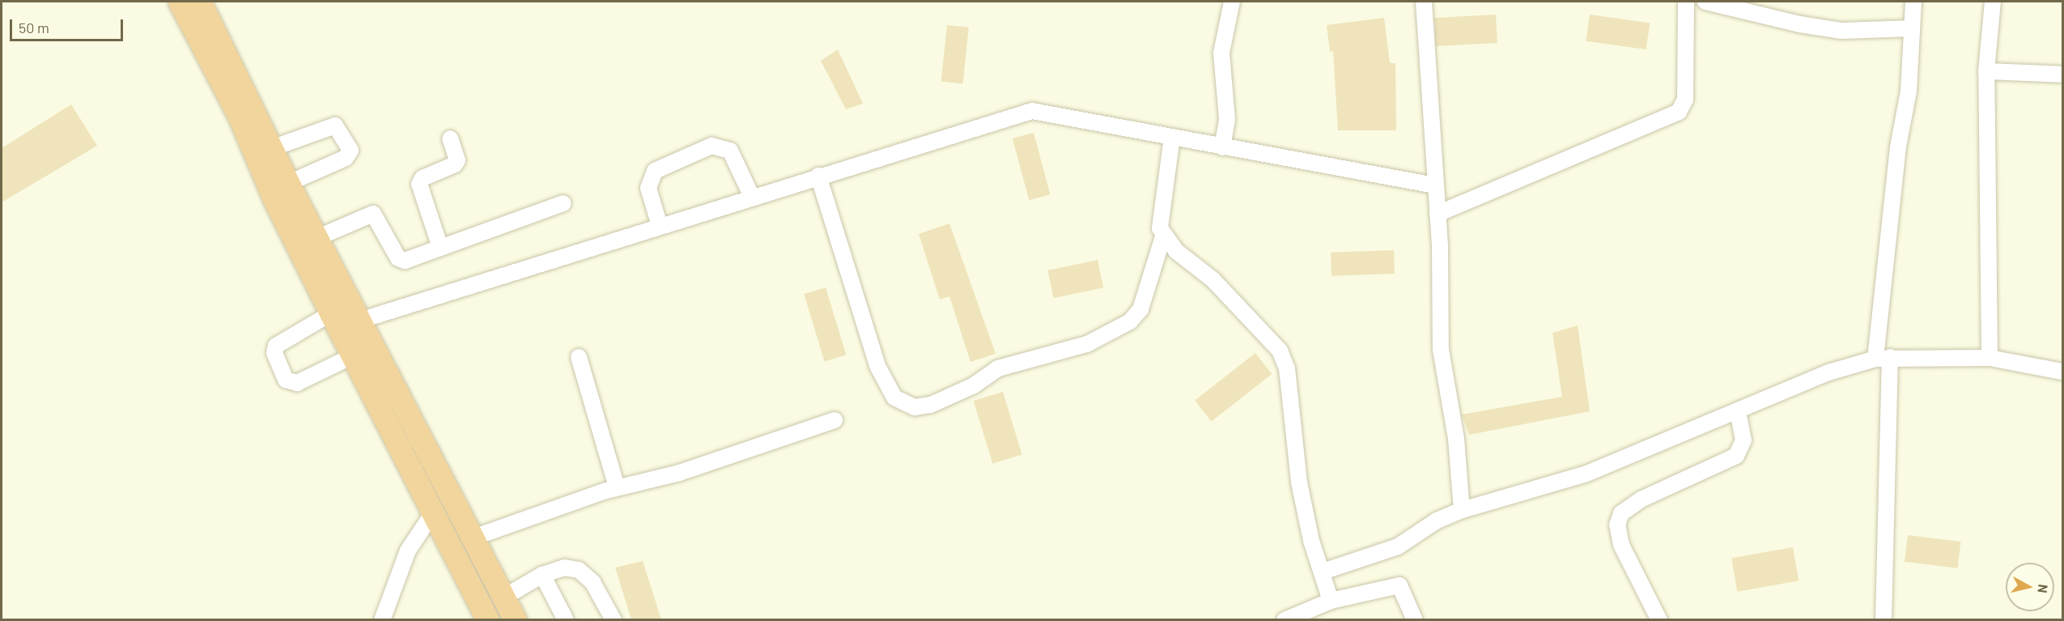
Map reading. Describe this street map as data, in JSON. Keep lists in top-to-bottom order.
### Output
{
  "scale_bar": "50 m",
  "north": "right"
}
